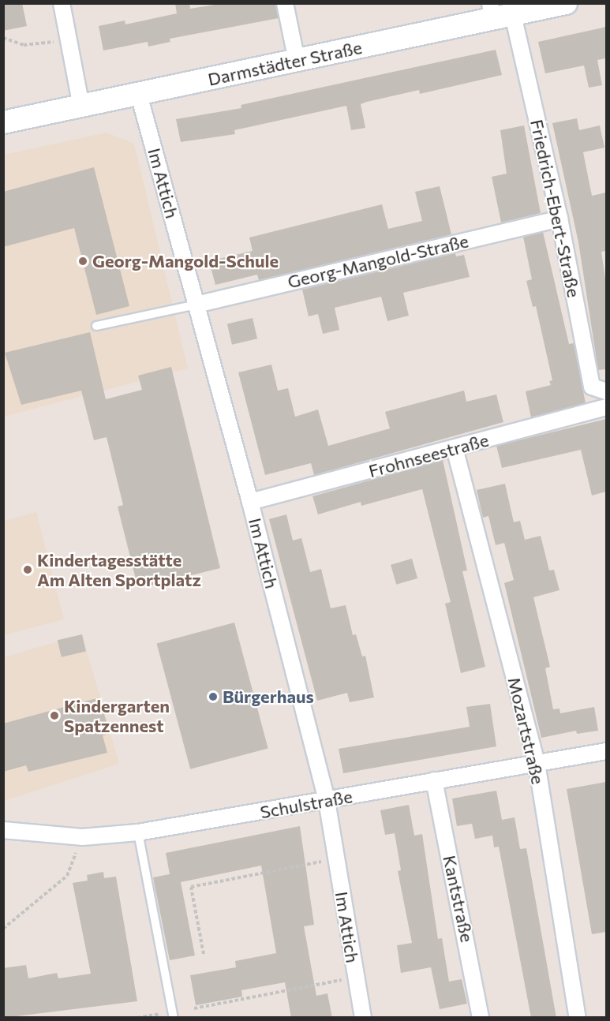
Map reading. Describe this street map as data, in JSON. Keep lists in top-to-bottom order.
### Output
{
  "streets": {
    "main road": ["Darmstädter Straße"],
    "street": [
      "Im Attich",
      "Friedrich-Ebert-Straße",
      "Georg-Mangold-Straße",
      "Frohnseestraße",
      "Mozartstraße",
      "Schulstraße",
      "Kantstraße"
    ]
  },
  "crossings": [
    ["Darmstädter Straße", "Im Attich"],
    ["Darmstädter Straße", "Friedrich-Ebert-Straße"],
    ["Im Attich", "Georg-Mangold-Straße"],
    ["Im Attich", "Frohnseestraße"],
    ["Im Attich", "Schulstraße"],
    ["Friedrich-Ebert-Straße", "Georg-Mangold-Straße"],
    ["Frohnseestraße", "Mozartstraße"],
    ["Mozartstraße", "Schulstraße"],
    ["Schulstraße", "Kantstraße"]
  ],
  "places": [
    "Georg-Mangold-Schule",
    "Kindertagesstätte Am Alten Sportplatz",
    "Bürgerhaus",
    "Kindergarten Spatzennest"
  ]
}
